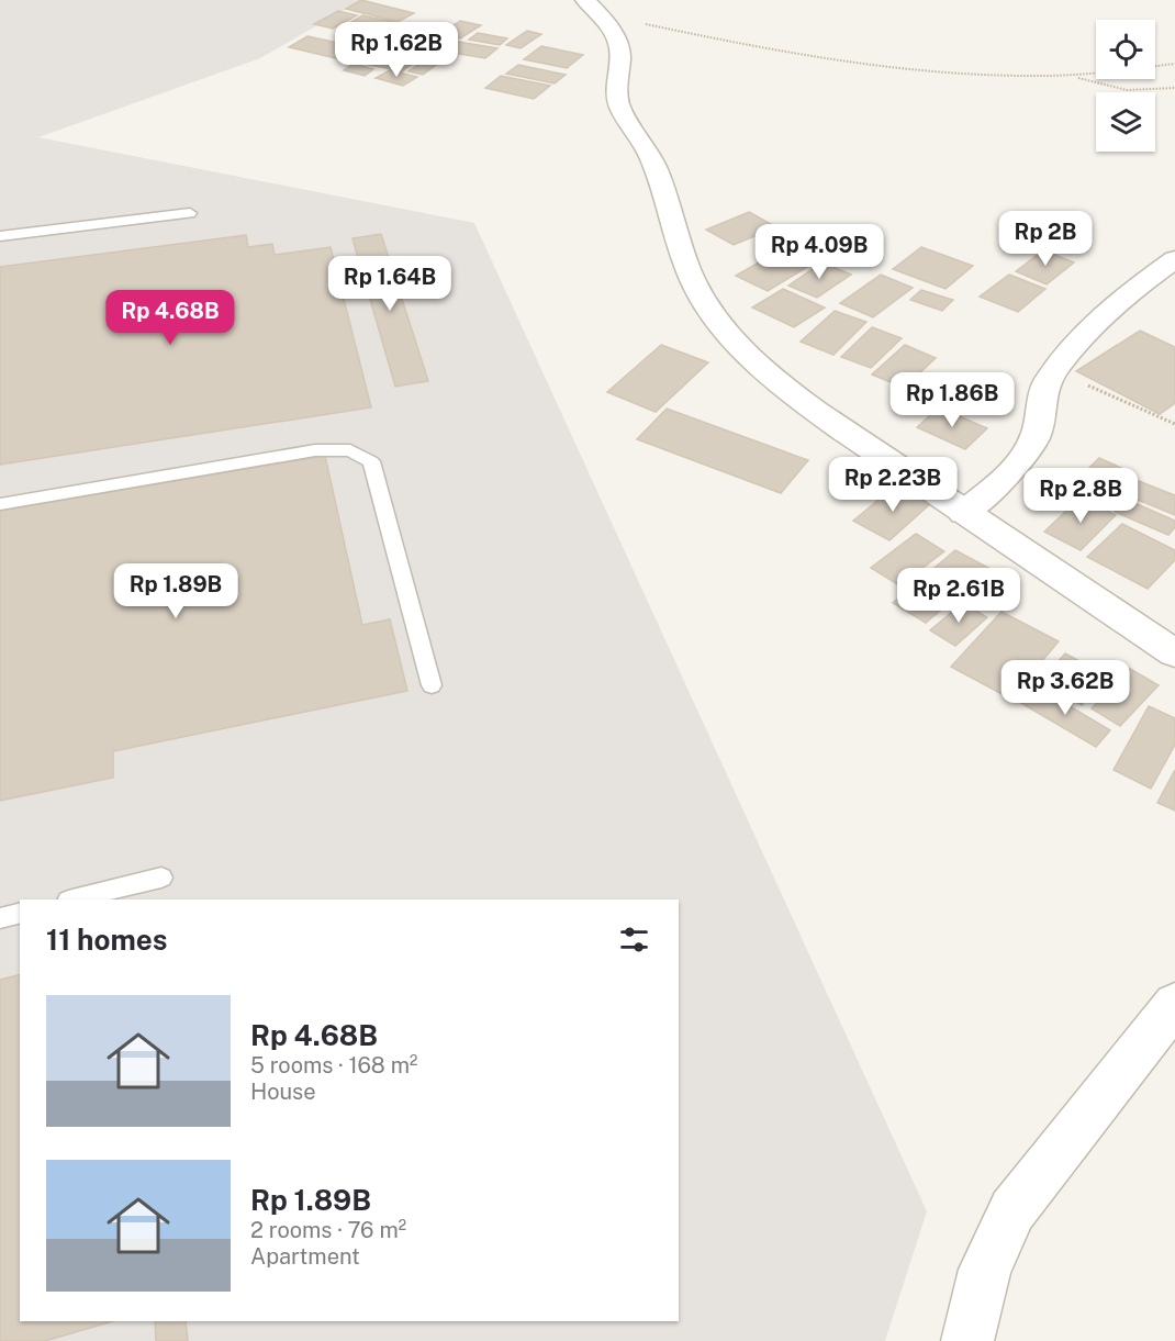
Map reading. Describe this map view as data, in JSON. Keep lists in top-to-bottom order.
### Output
{
  "page": {
    "price": [
      "Rp 1.62B",
      "Rp 2B",
      "Rp 4.09B",
      "Rp 1.64B",
      "Rp 4.68B",
      "Rp 1.86B",
      "Rp 2.23B",
      "Rp 2.8B",
      "Rp 1.89B",
      "Rp 2.61B",
      "Rp 3.62B"
    ],
    "heading": "11 homes",
    "list": [
      {
        "name": "Rp 4.68B",
        "note": "5 rooms · 168 m² · House"
      },
      {
        "name": "Rp 1.89B",
        "note": "2 rooms · 76 m² · Apartment"
      }
    ]
  }
}
